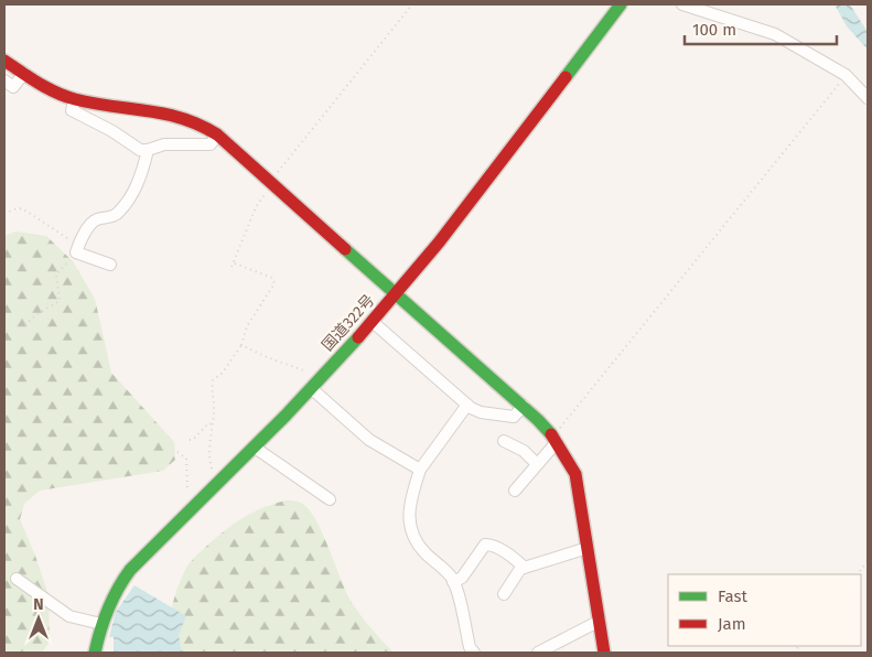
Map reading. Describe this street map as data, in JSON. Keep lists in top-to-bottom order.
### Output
{
  "streets": {
    "main road": ["国道322号"]
  },
  "legend": ["Fast", "Jam"],
  "scale_bar": "100 m",
  "north": "top"
}
